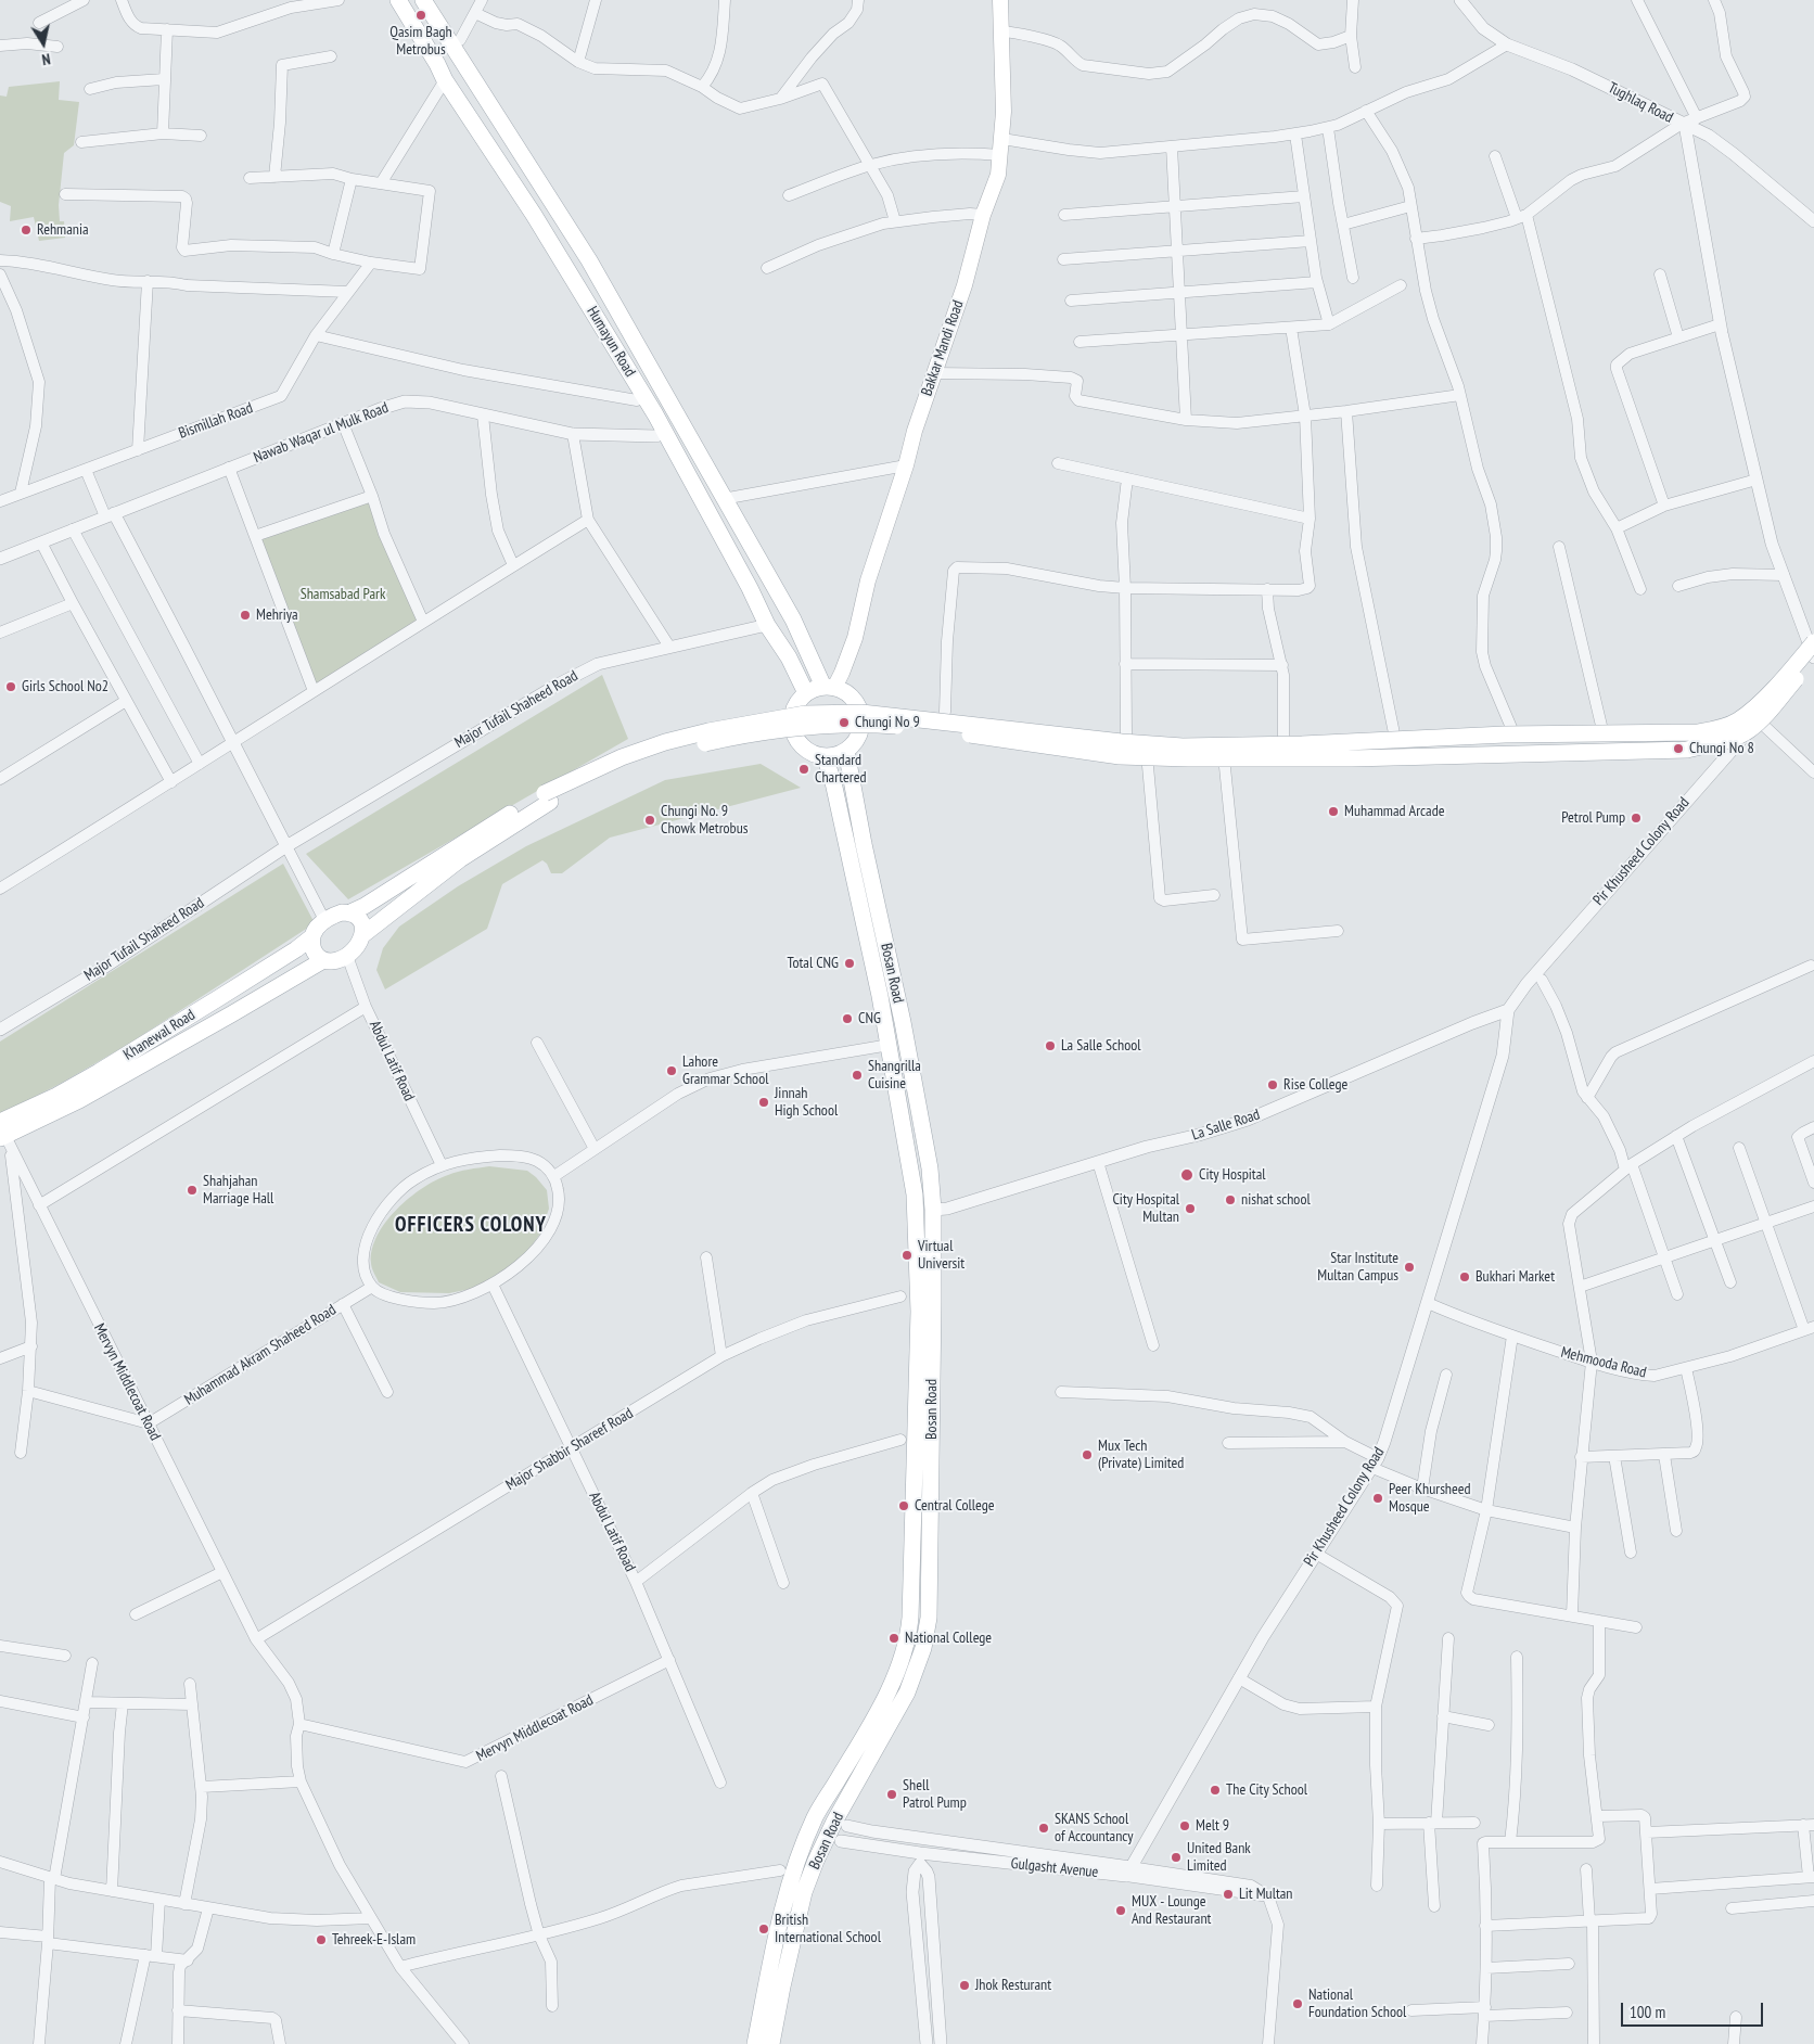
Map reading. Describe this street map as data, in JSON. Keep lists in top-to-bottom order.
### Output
{
  "streets": {
    "main road": [
      "Humayun Road",
      "Bakkar Mandi Road",
      "Bosan Road",
      "Khanewal Road"
    ],
    "street": [
      "Tughlaq Road",
      "Bismillah Road",
      "Nawab Waqar ul Mulk Road",
      "Major Tufail Shaheed Road",
      "Pir Khusheed Colony Road",
      "Abdul Latif Road",
      "La Salle Road",
      "Muhammad Akram Shaheed Road",
      "Mehmooda Road",
      "Mervyn Middlecoat Road",
      "Major Shabbir Shareef Road",
      "Gulgasht Avenue"
    ]
  },
  "crossings": [
    ["Humayun Road", "Bakkar Mandi Road"],
    ["Humayun Road", "Major Tufail Shaheed Road"],
    ["Humayun Road", "Bosan Road"],
    ["Bakkar Mandi Road", "Bosan Road"],
    ["Pir Khusheed Colony Road", "La Salle Road"],
    ["Pir Khusheed Colony Road", "Mehmooda Road"],
    ["Pir Khusheed Colony Road", "Gulgasht Avenue"],
    ["Bosan Road", "La Salle Road"],
    ["Khanewal Road", "Abdul Latif Road"],
    ["Khanewal Road", "Mervyn Middlecoat Road"],
    ["Abdul Latif Road", "Muhammad Akram Shaheed Road"],
    ["Abdul Latif Road", "Mervyn Middlecoat Road"],
    ["Abdul Latif Road", "Major Shabbir Shareef Road"],
    ["Muhammad Akram Shaheed Road", "Mervyn Middlecoat Road"],
    ["Mervyn Middlecoat Road", "Major Shabbir Shareef Road"]
  ],
  "districts": ["OFFICERS COLONY"],
  "parks": ["Shamsabad Park"],
  "places": [
    "Qasim Bagh Metrobus",
    "Rehmania",
    "Mehriya",
    "Girls School No2",
    "Chungi No 9",
    "Chungi No 8",
    "Standard Chartered",
    "Muhammad Arcade",
    "Petrol Pump",
    "Chungi No. 9 Chowk Metrobus",
    "Total CNG",
    "CNG",
    "La Salle School",
    "Lahore Grammar School",
    "Shangrilla Cuisine",
    "Rise College",
    "Jinnah High School",
    "City Hospital",
    "Shahjahan Marriage Hall",
    "nishat school",
    "City Hospital Multan",
    "Virtual Universit",
    "Star Institute Multan Campus",
    "Bukhari Market",
    "Mux Tech (Private) Limited",
    "Peer Khursheed Mosque",
    "Central College",
    "National College",
    "The City School",
    "Shell Patrol Pump",
    "Melt 9",
    "SKANS School of Accountancy",
    "United Bank Limited",
    "Lit Multan",
    "MUX - Lounge And Restaurant",
    "British International School",
    "Tehreek-E-Islam",
    "Jhok Resturant",
    "National Foundation School"
  ],
  "scale_bar": "100 m",
  "north": "bottom"
}
